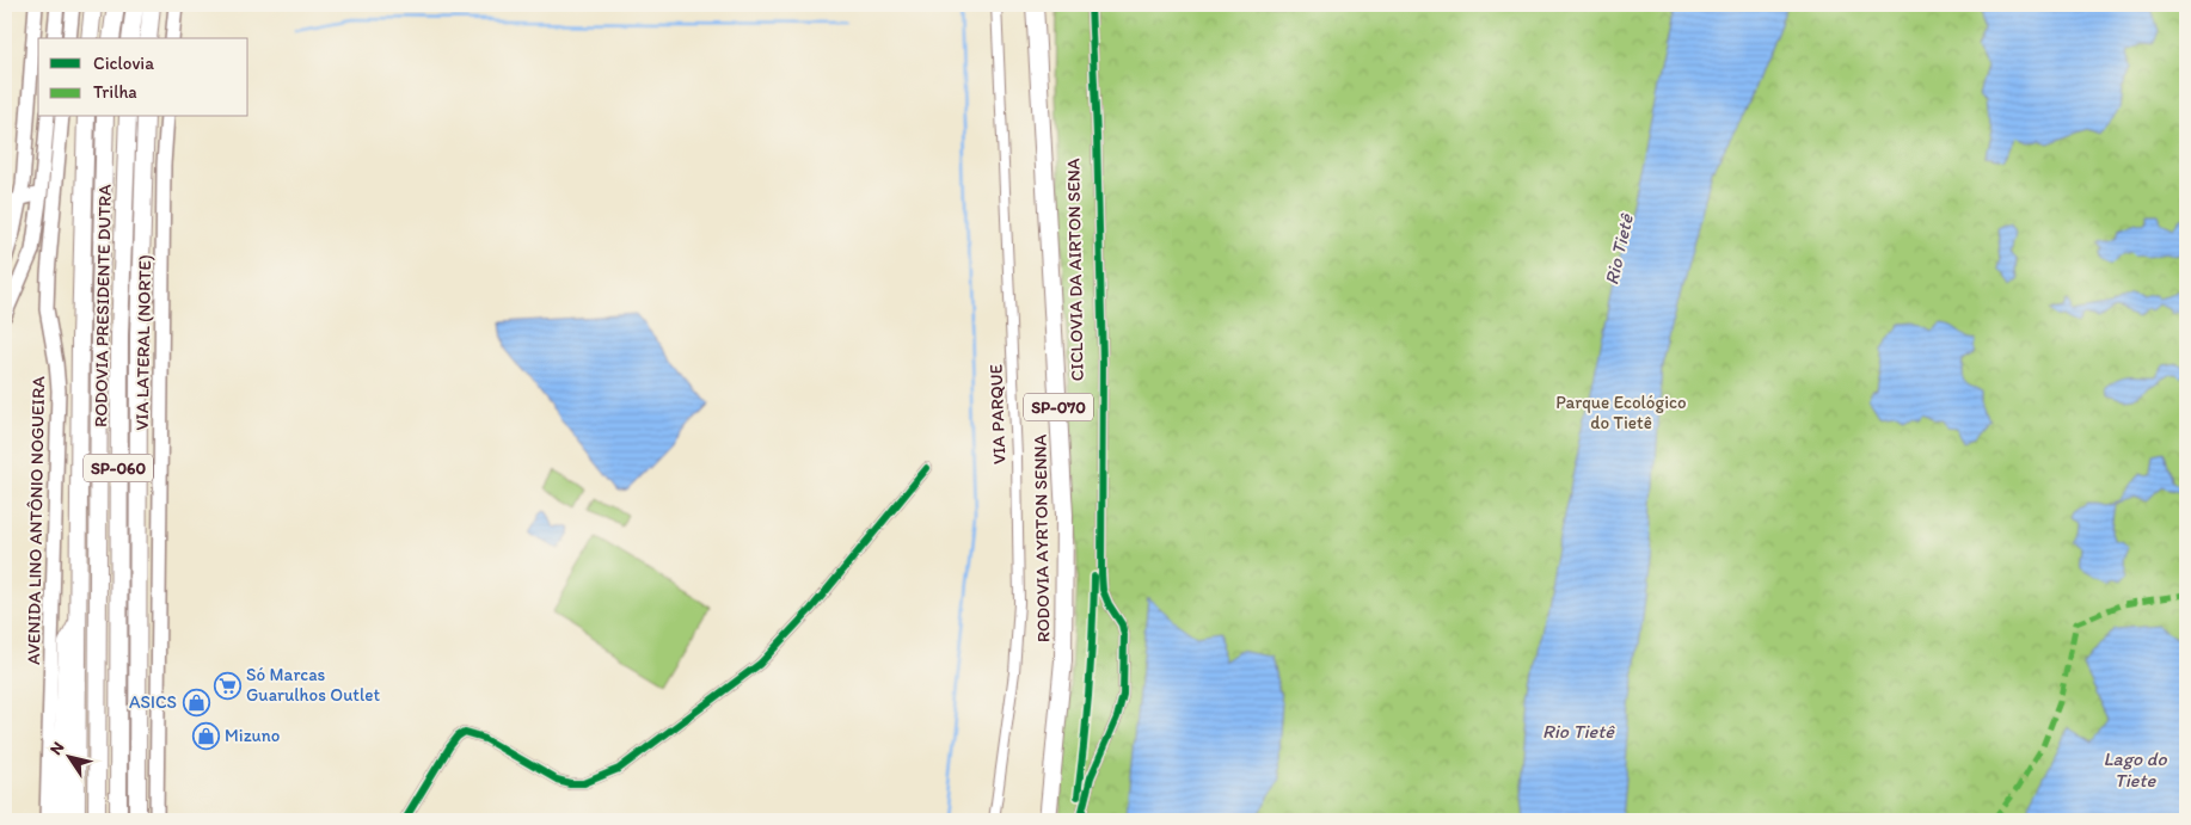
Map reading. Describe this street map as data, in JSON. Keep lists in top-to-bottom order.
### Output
{
  "streets": {
    "highway": [
      "RODOVIA PRESIDENTE DUTRA",
      "SP-070",
      "SP-060",
      "RODOVIA AYRTON SENNA"
    ],
    "main road": ["VIA LATERAL (NORTE)", "AVENIDA LINO ANTÔNIO NOGUEIRA"],
    "street": ["VIA PARQUE"]
  },
  "water": ["Rio Tietê", "Lago do Tiete"],
  "parks": ["Parque Ecológico do Tietê"],
  "places": {
    "supermarket": ["Só Marcas Guarulhos Outlet"],
    "shop": ["ASICS", "Mizuno"]
  },
  "legend": ["Ciclovia", "Trilha"],
  "north": "top left"
}
